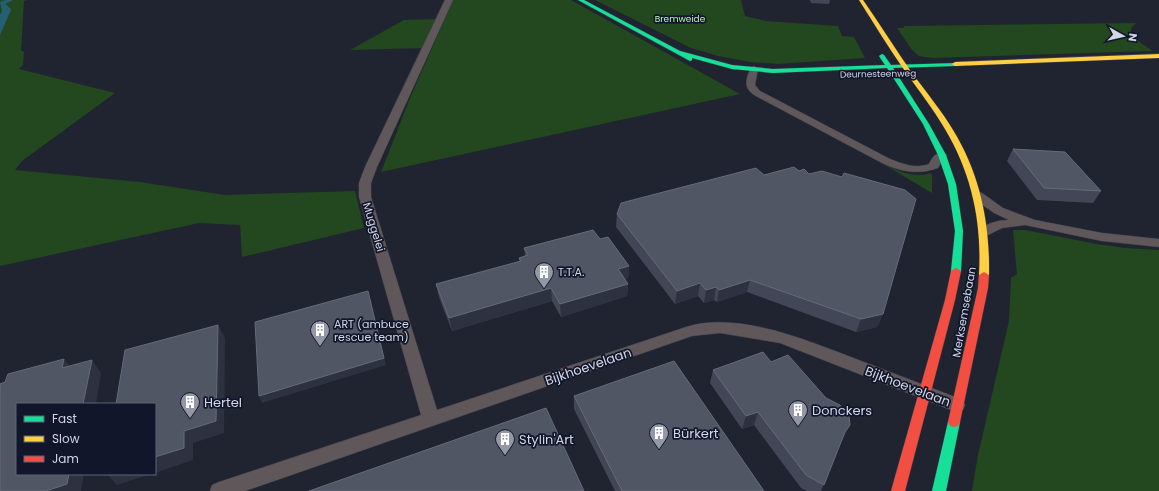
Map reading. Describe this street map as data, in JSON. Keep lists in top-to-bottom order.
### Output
{
  "streets": {
    "main road": ["Deurnesteenweg", "Merksemsebaan"],
    "street": ["Muggelei", "Bijkhoevelaan"]
  },
  "crossings": [
    ["Deurnesteenweg", "Merksemsebaan"],
    ["Muggelei", "Bijkhoevelaan"],
    ["Merksemsebaan", "Bijkhoevelaan"]
  ],
  "parks": ["Bremweide"],
  "places": {
    "building": [
      "T.T.A.",
      "ART (ambuce rescue team)",
      "Hertel",
      "Donckers",
      "Bürkert",
      "Stylin'Art"
    ]
  },
  "legend": ["Fast", "Slow", "Jam"],
  "north": "right"
}
